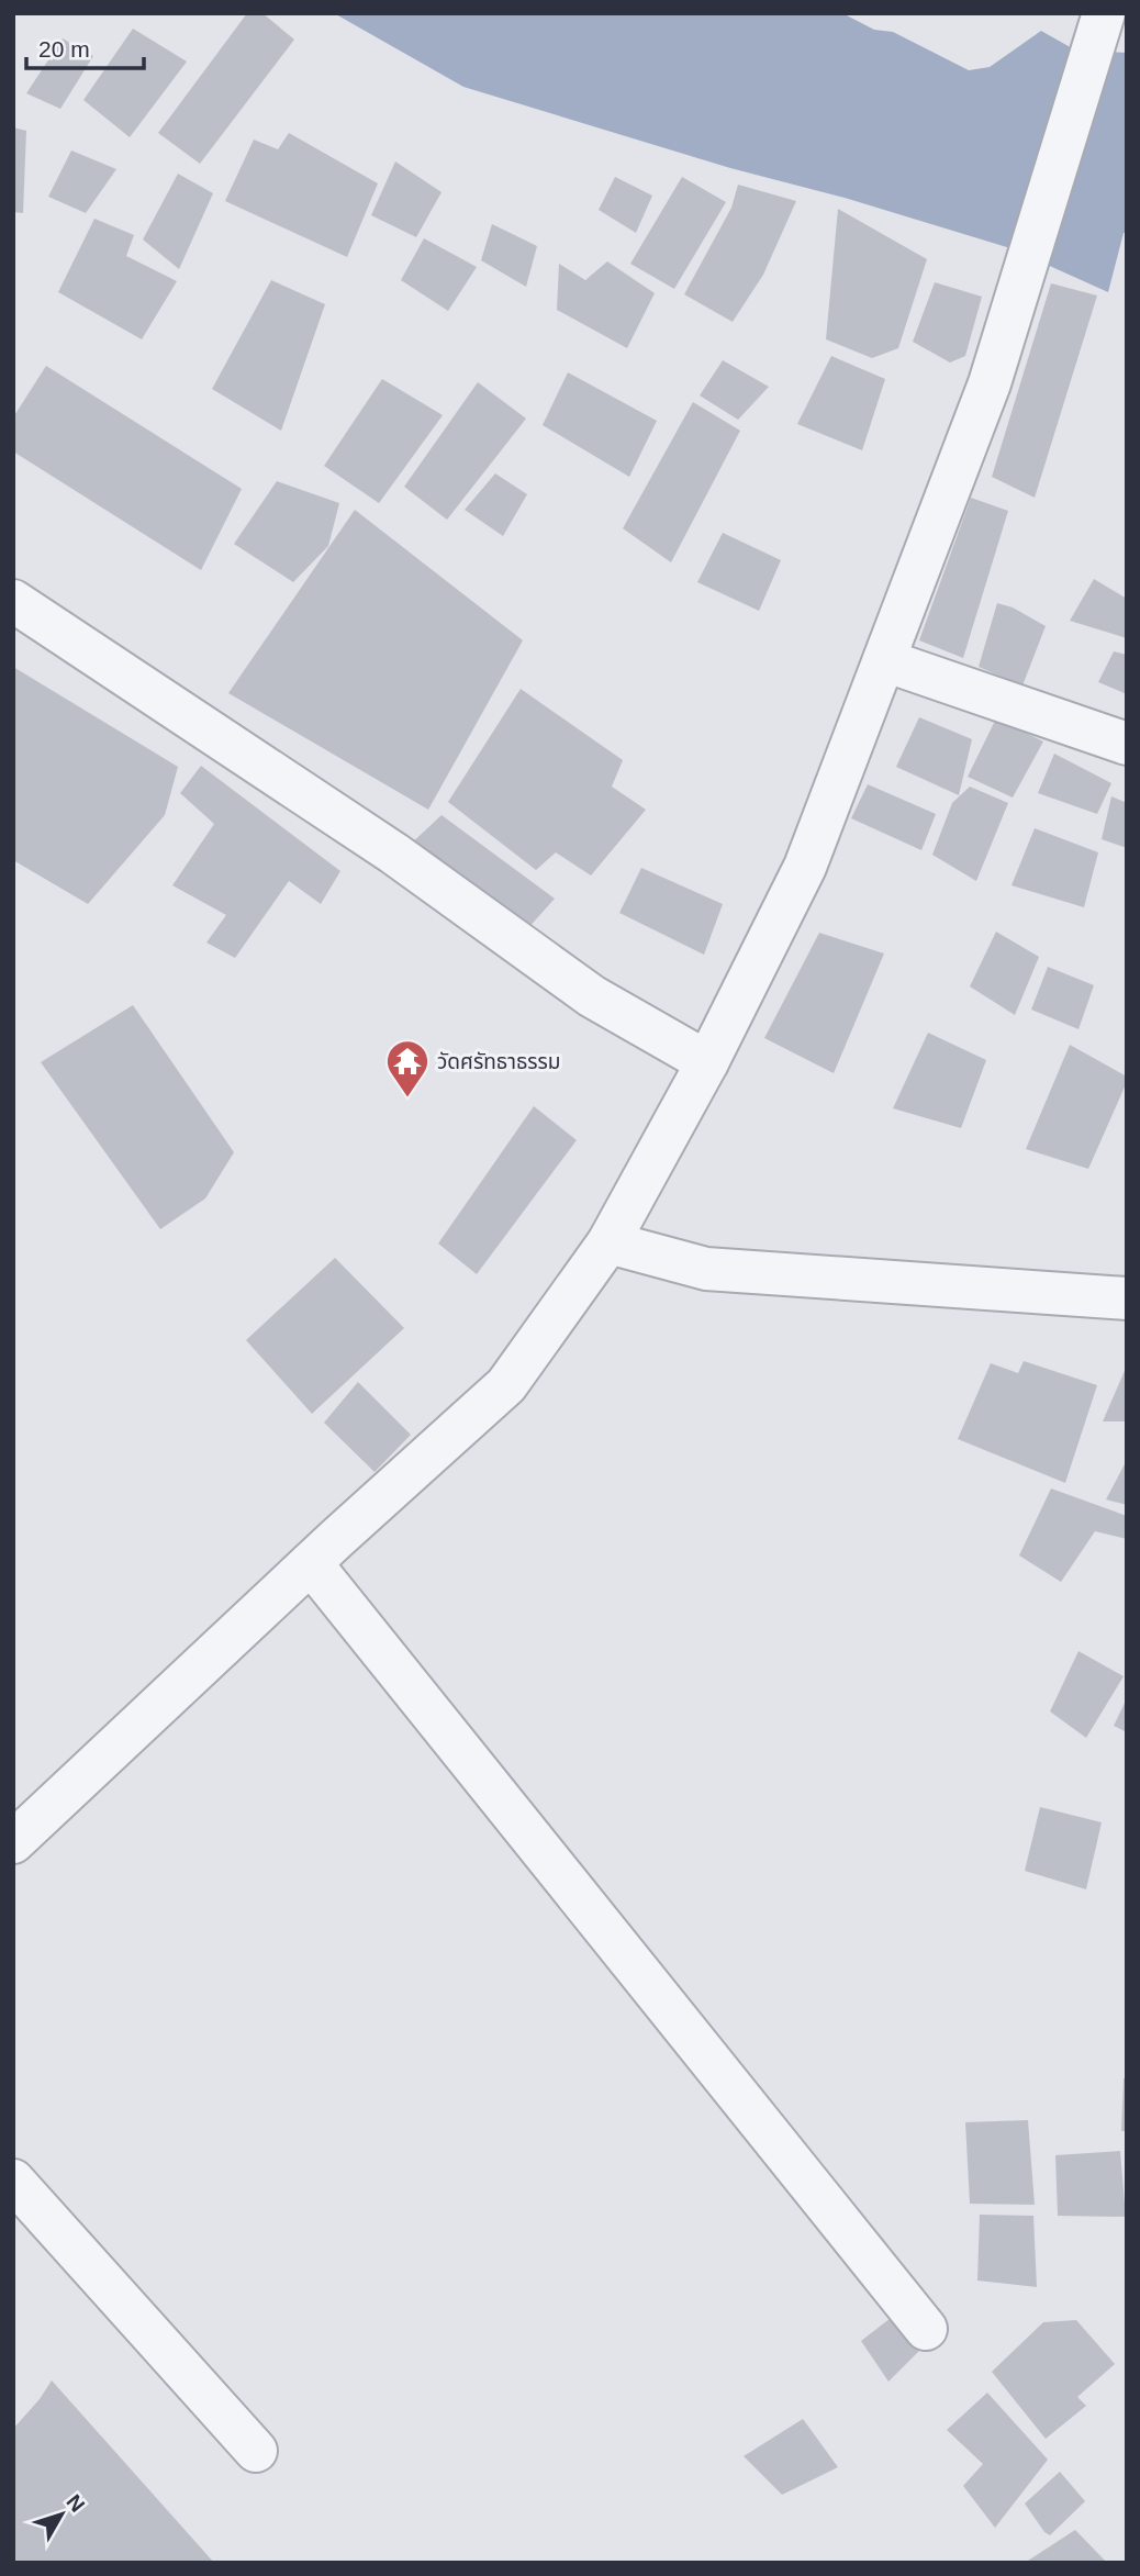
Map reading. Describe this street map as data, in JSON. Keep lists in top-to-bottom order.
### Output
{
  "places": {
    "temple": ["วัดศรัทธาธรรม"]
  },
  "scale_bar": "20 m",
  "north": "top right"
}
